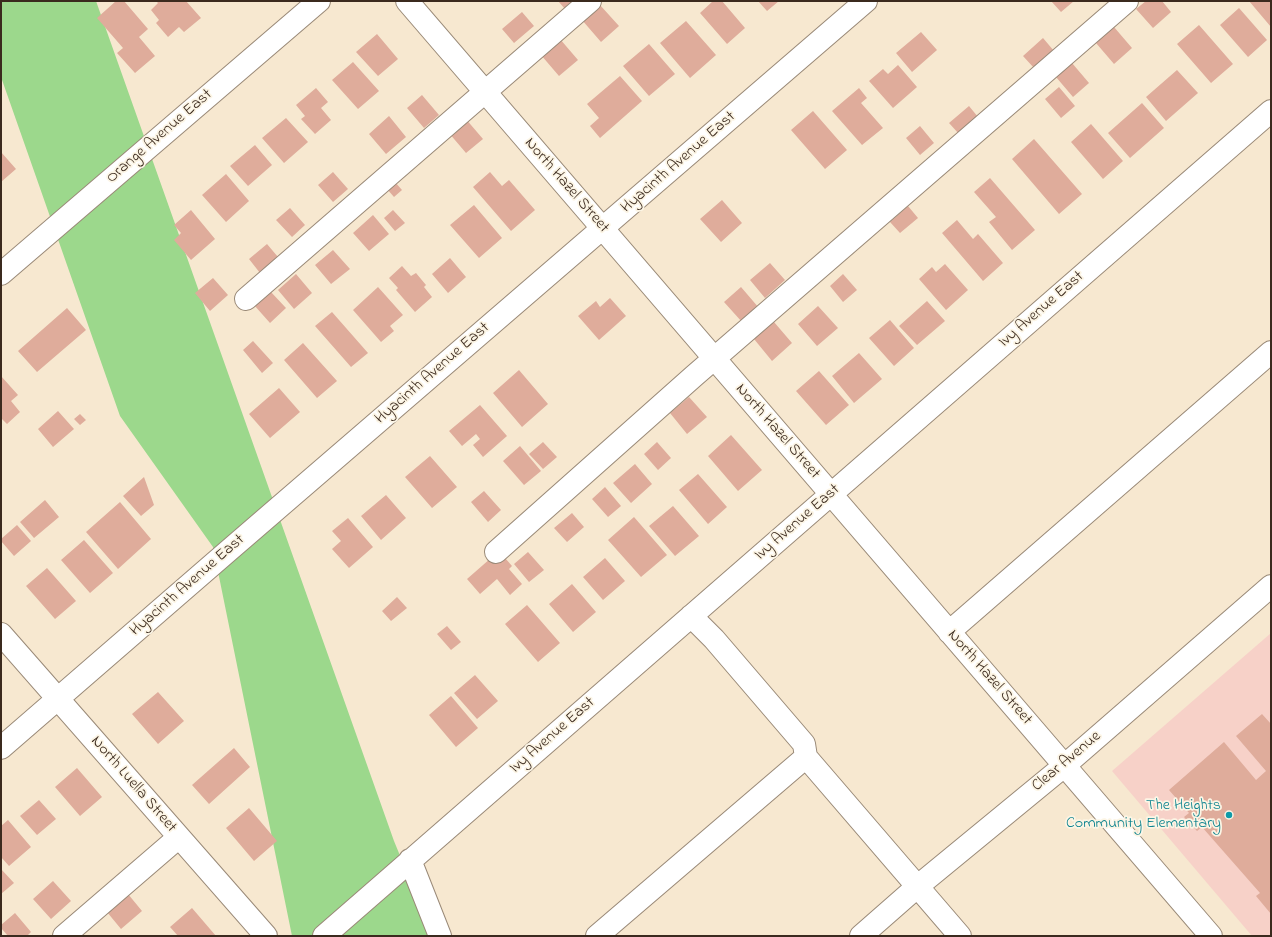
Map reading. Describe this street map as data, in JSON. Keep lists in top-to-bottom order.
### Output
{
  "streets": {
    "street": [
      "Orange Avenue East",
      "Hyacinth Avenue East",
      "North Hazel Street",
      "Ivy Avenue East",
      "Clear Avenue",
      "North Luella Street"
    ]
  },
  "crossings": [
    ["Hyacinth Avenue East", "North Hazel Street"],
    ["Hyacinth Avenue East", "North Luella Street"],
    ["North Hazel Street", "Ivy Avenue East"],
    ["North Hazel Street", "Clear Avenue"]
  ],
  "places": ["The Heights Community Elementary"]
}
